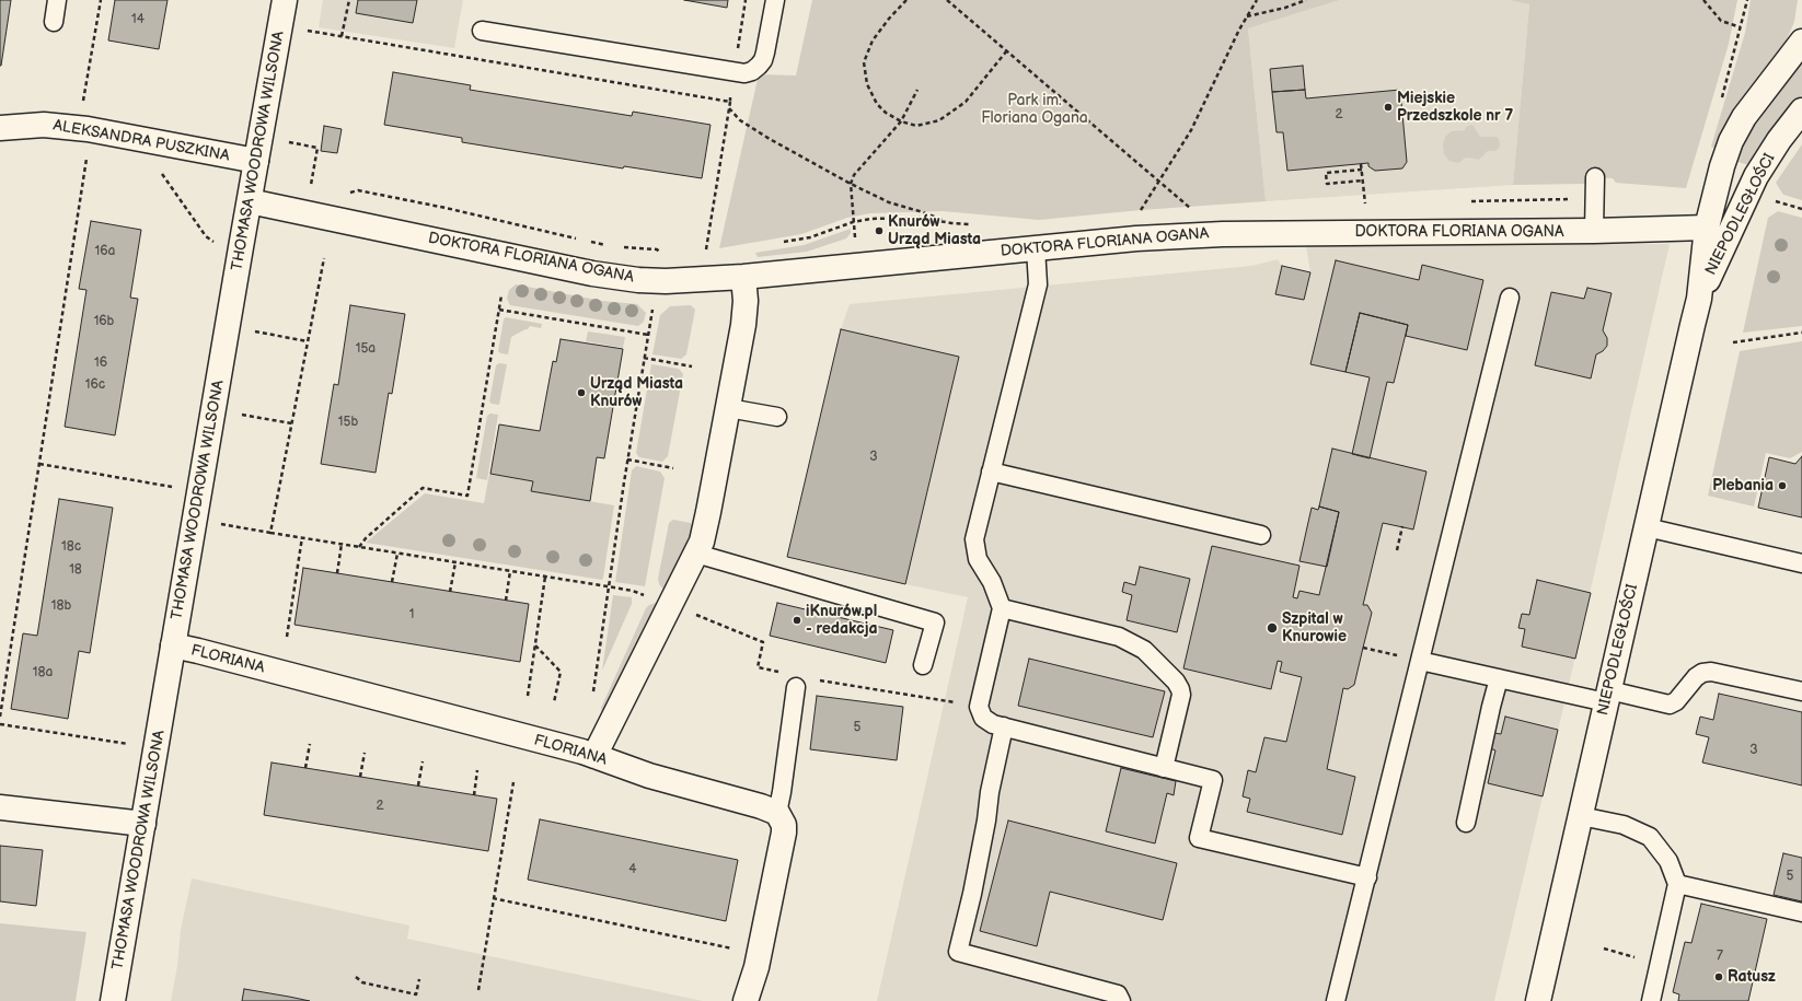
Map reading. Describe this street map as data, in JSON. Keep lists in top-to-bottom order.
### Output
{
  "streets": {
    "street": [
      "ALEKSANDRA PUSZKINA",
      "THOMASA WOODROWA WILSONA",
      "NIEPODLEGŁOŚCI",
      "DOKTORA FLORIANA OGANA",
      "FLORIANA"
    ]
  },
  "crossings": [
    ["ALEKSANDRA PUSZKINA", "THOMASA WOODROWA WILSONA"],
    ["THOMASA WOODROWA WILSONA", "DOKTORA FLORIANA OGANA"],
    ["THOMASA WOODROWA WILSONA", "FLORIANA"],
    ["NIEPODLEGŁOŚCI", "DOKTORA FLORIANA OGANA"]
  ],
  "parks": ["Park im. Floriana Ogana"],
  "places": [
    "Miejskie Przedszkole nr 7",
    "Knurów Urząd Miasta",
    "Urząd Miasta Knurów",
    "Plebania",
    "iKnurów.pl - redakcja",
    "Szpital w Knurowie",
    "Ratusz"
  ],
  "house_numbers": [
    "14",
    "2",
    "16a",
    "16b",
    "15a",
    "16",
    "16c",
    "15b",
    "3",
    "18c",
    "18",
    "18b",
    "1",
    "18a",
    "5",
    "3",
    "2",
    "4",
    "5",
    "7"
  ]
}
